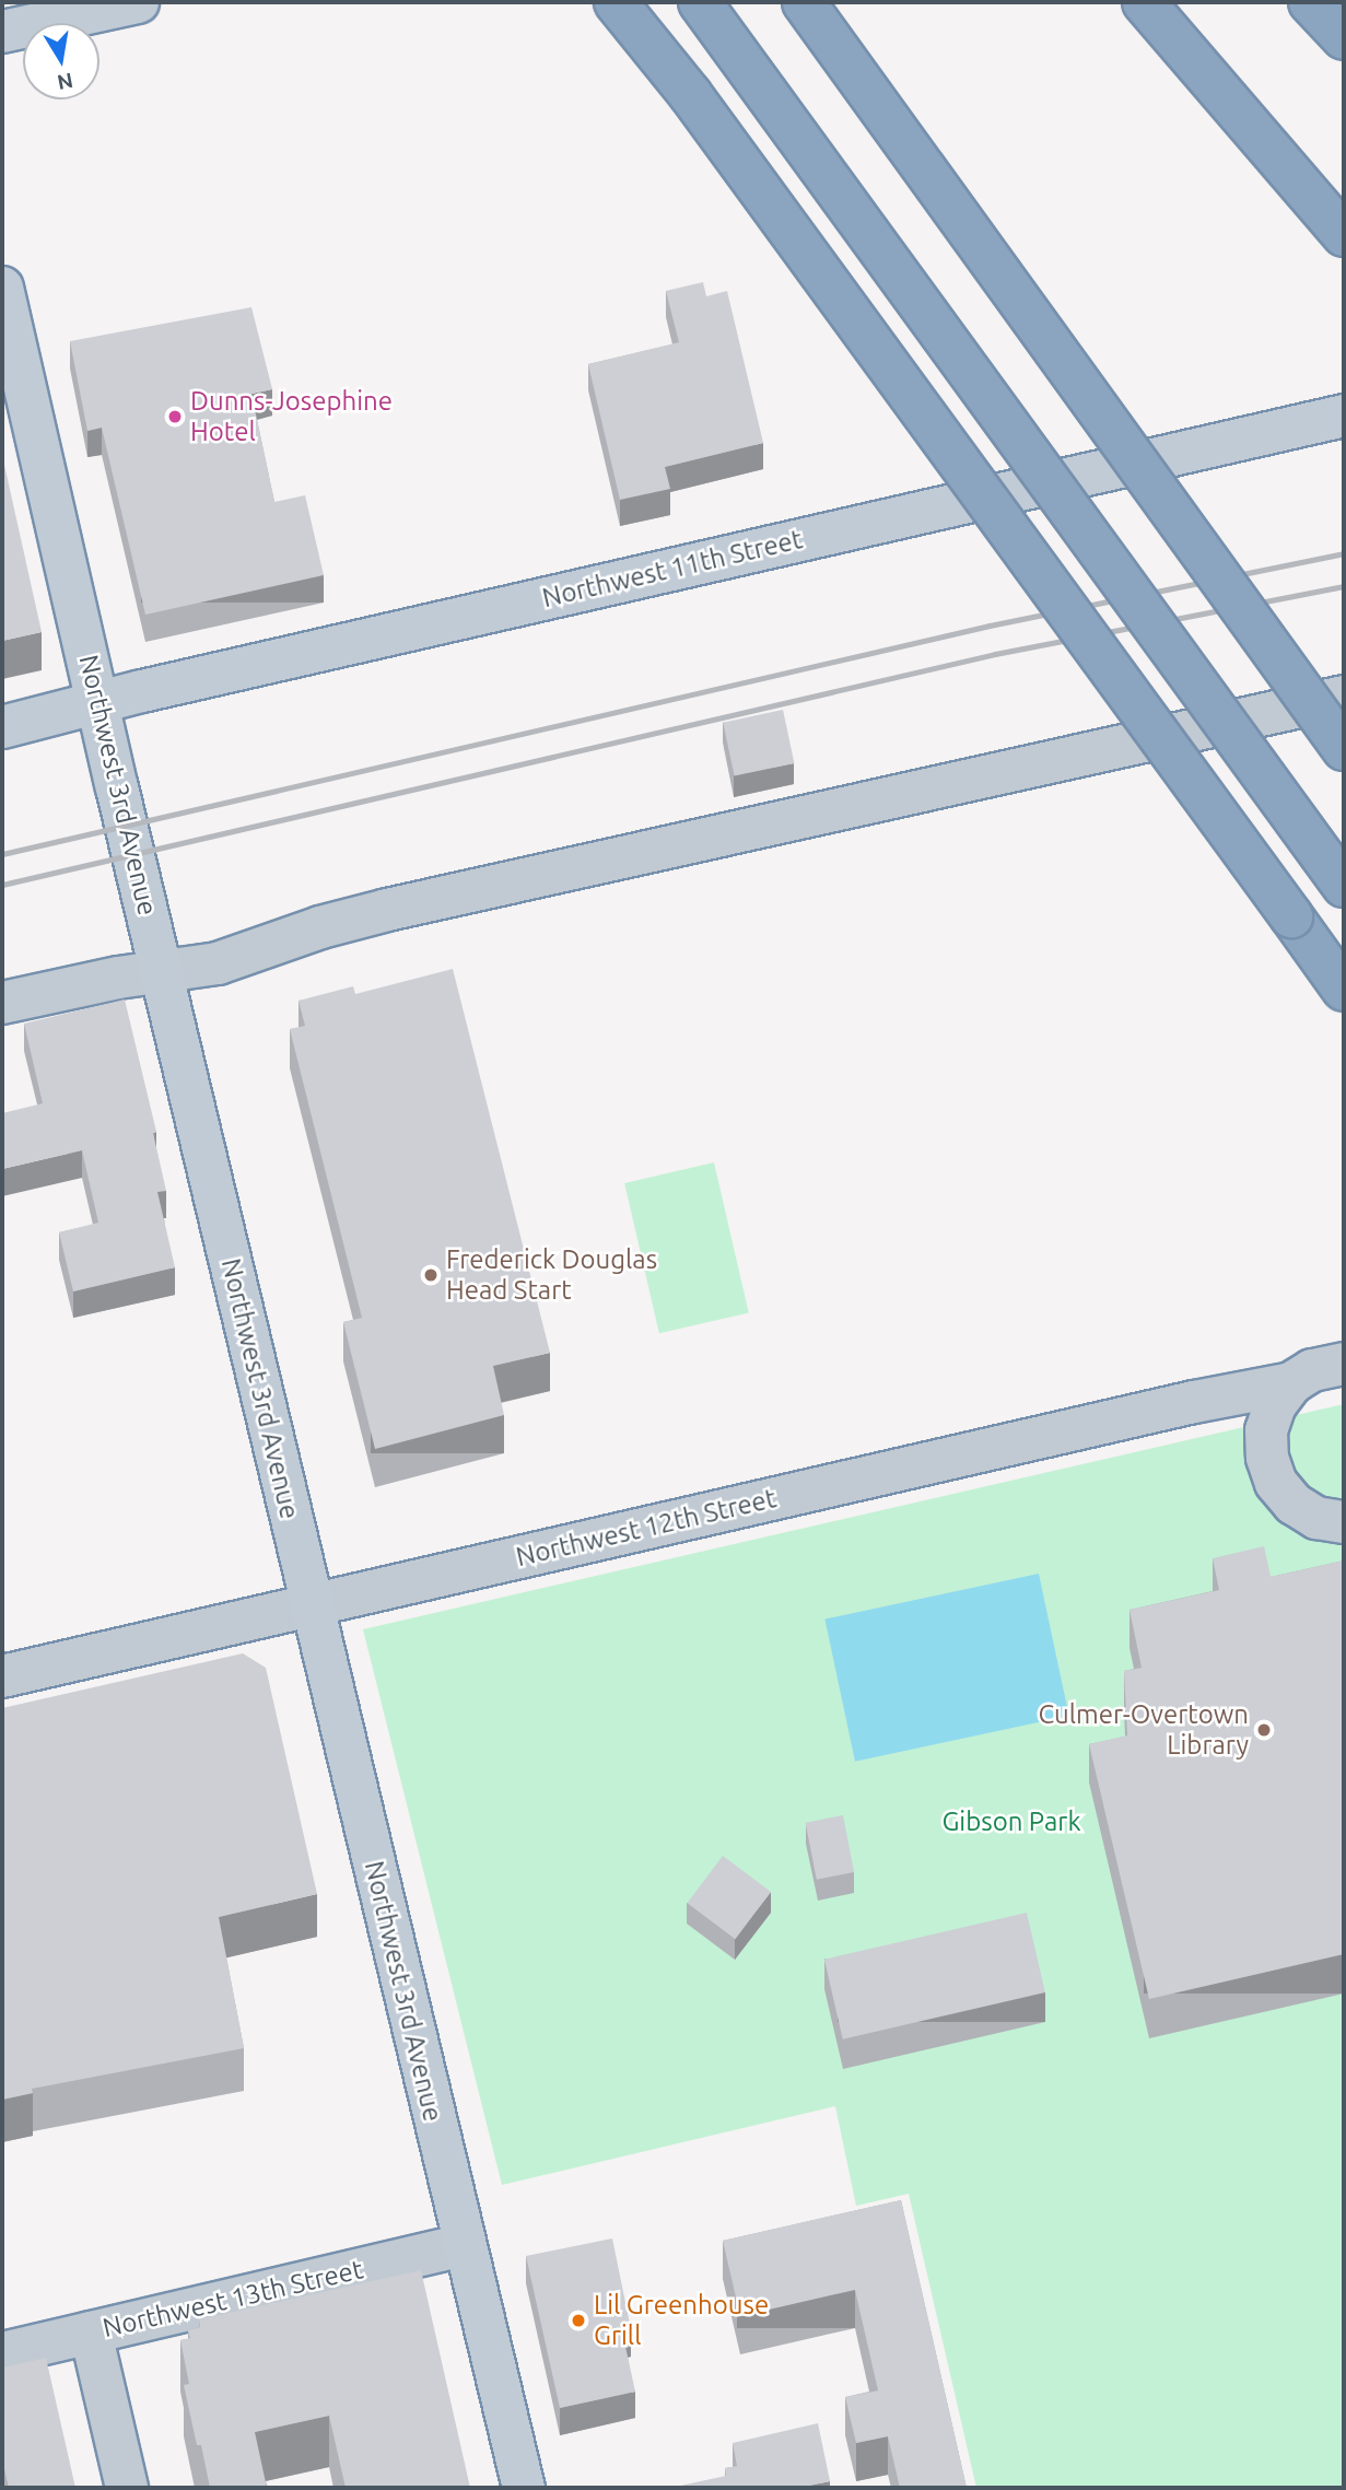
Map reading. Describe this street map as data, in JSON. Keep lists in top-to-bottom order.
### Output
{
  "streets": {
    "street": [
      "Northwest 11th Street",
      "Northwest 3rd Avenue",
      "Northwest 12th Street",
      "Northwest 13th Street"
    ]
  },
  "crossings": [
    ["Northwest 11th Street", "Northwest 3rd Avenue"],
    ["Northwest 3rd Avenue", "Northwest 12th Street"],
    ["Northwest 3rd Avenue", "Northwest 13th Street"]
  ],
  "parks": ["Gibson Park"],
  "places": [
    "Dunns-Josephine Hotel",
    "Frederick Douglas Head Start",
    "Culmer-Overtown Library",
    "Lil Greenhouse Grill"
  ],
  "north": "bottom"
}
